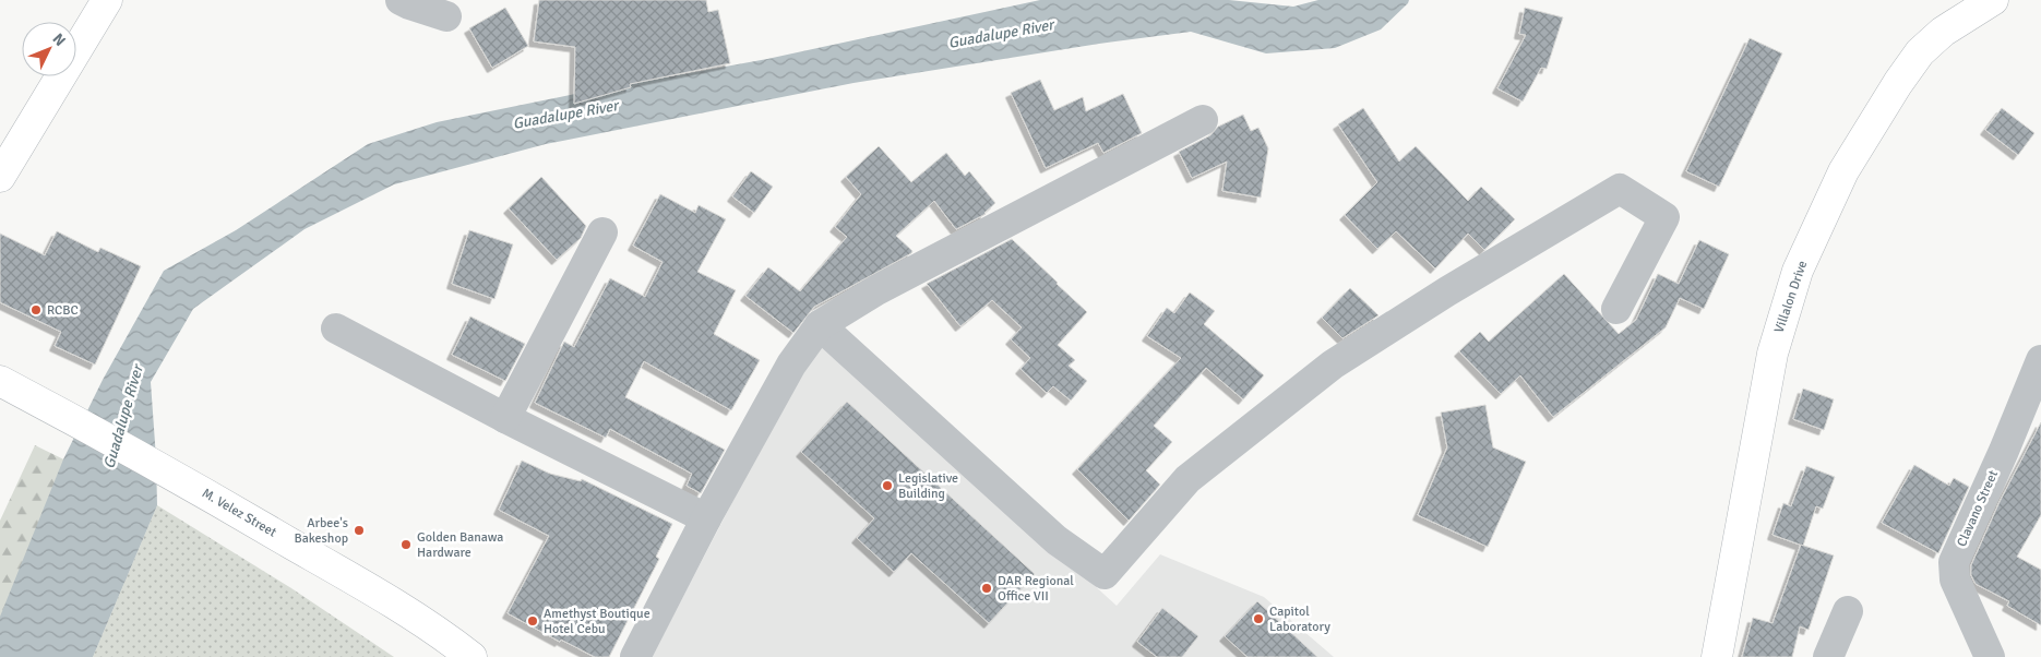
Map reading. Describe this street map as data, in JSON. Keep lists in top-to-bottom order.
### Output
{
  "streets": {
    "street": ["Villalon Drive", "Clavano Street", "M. Velez Street"]
  },
  "water": ["Guadalupe River"],
  "places": [
    "RCBC",
    "Legislative Building",
    "Arbee's Bakeshop",
    "Golden Banawa Hardware",
    "DAR Regional Office VII",
    "Capitol Laboratory",
    "Amethyst Boutique Hotel Cebu"
  ],
  "north": "top right"
}
